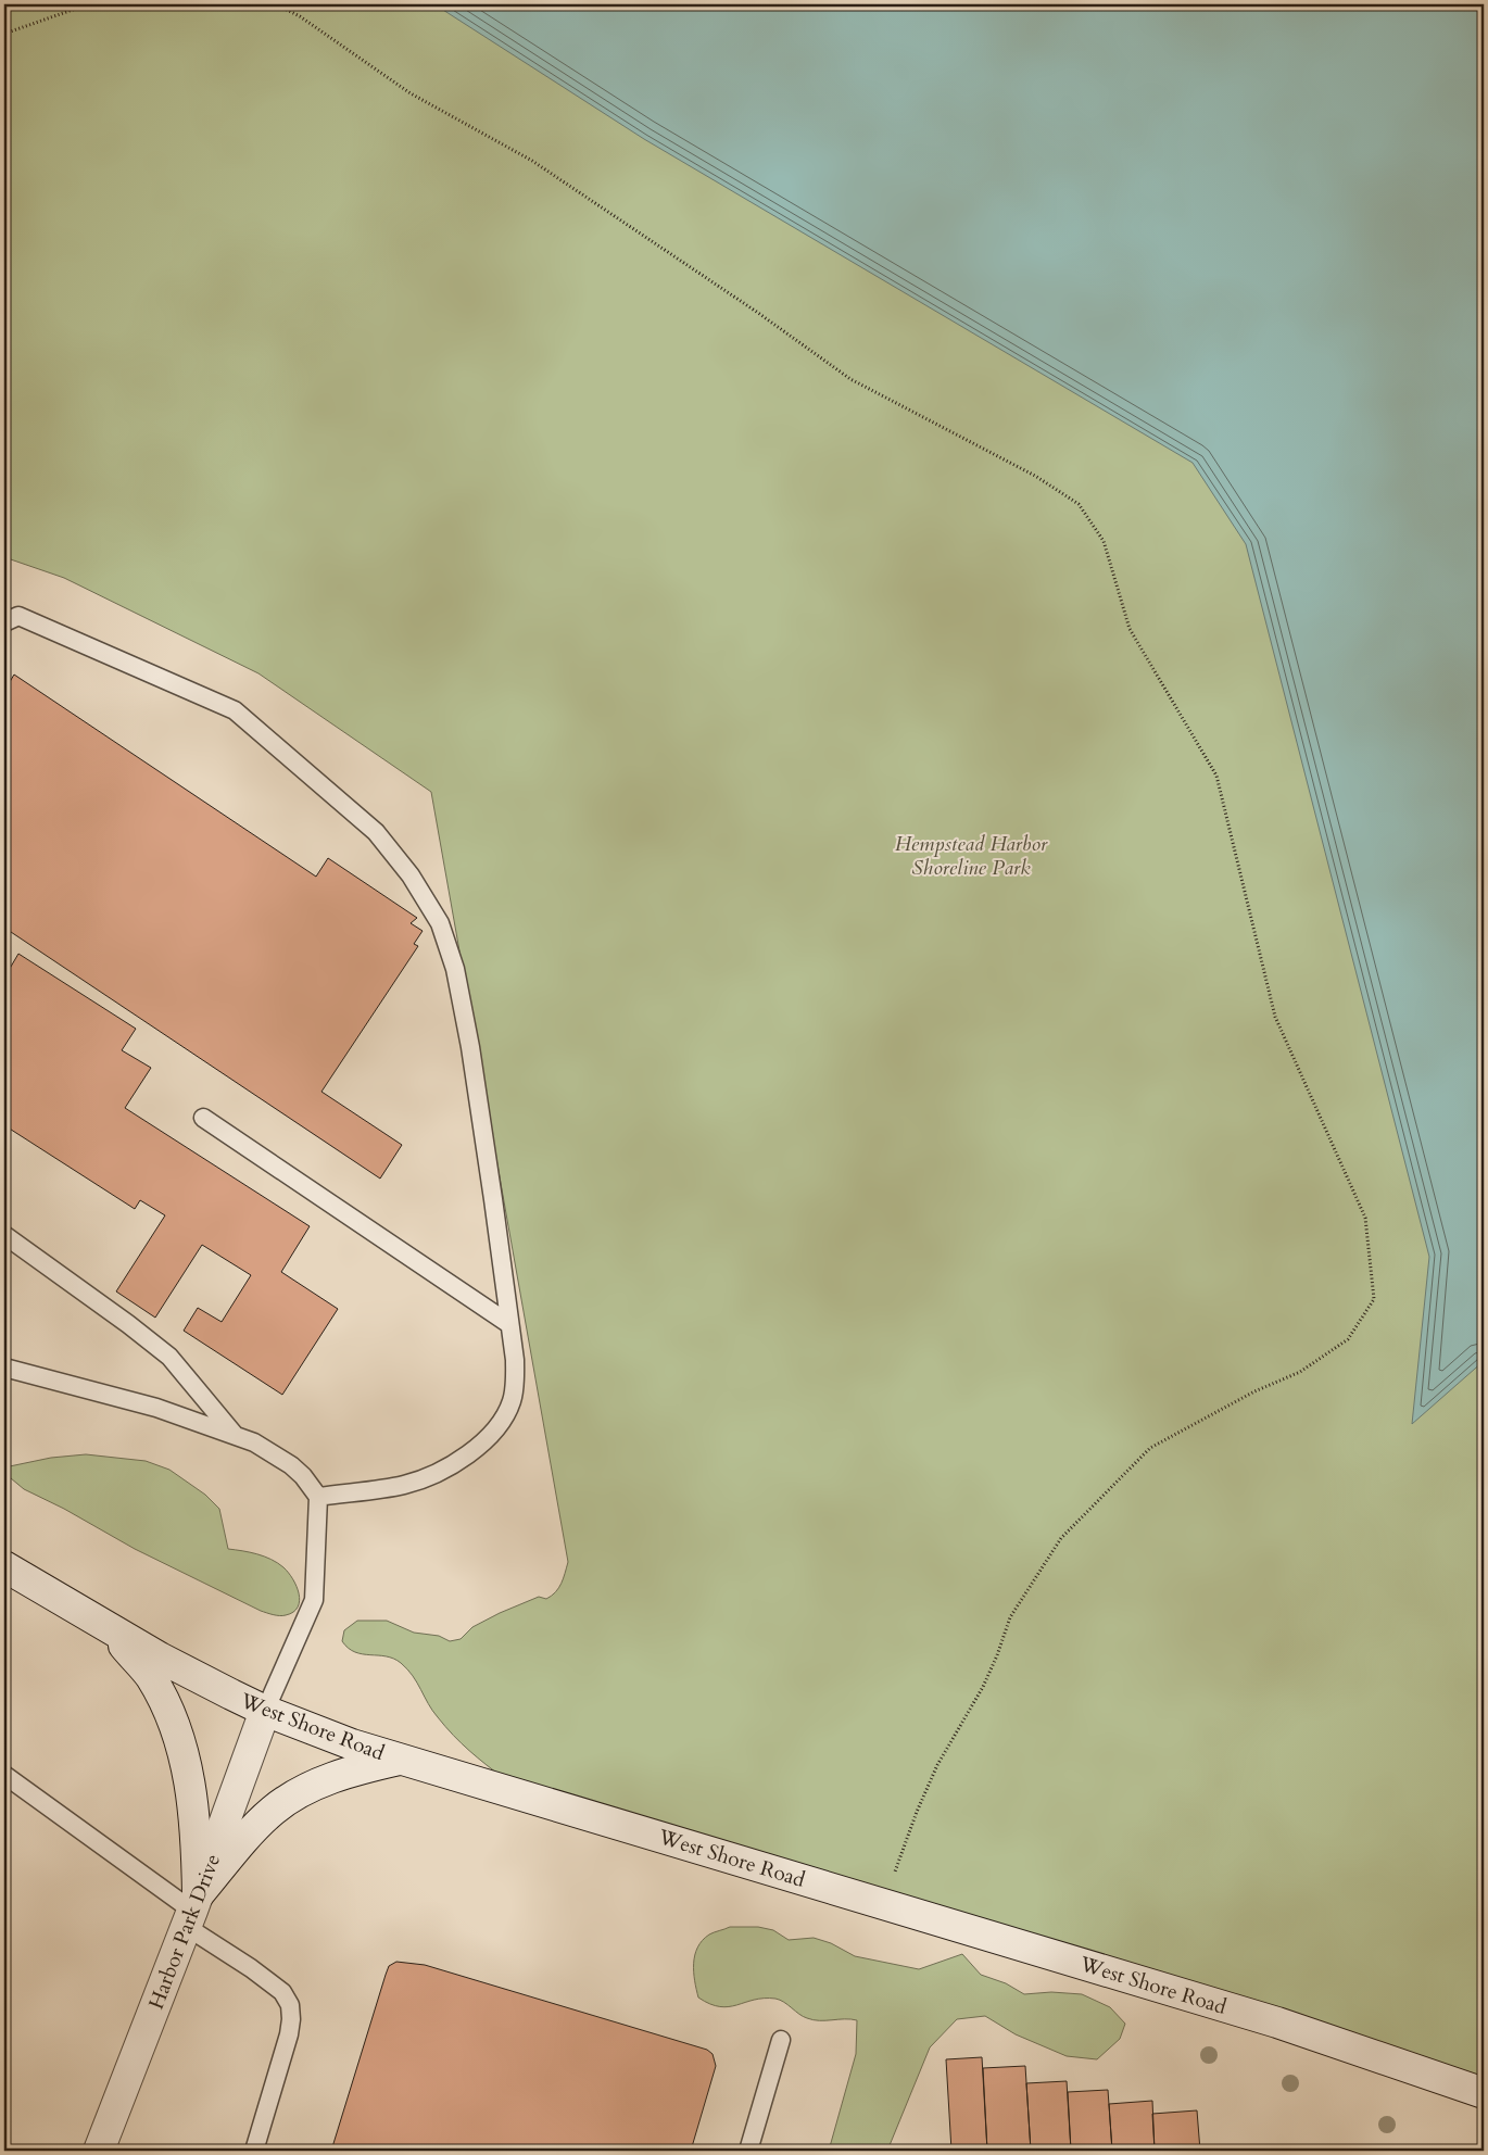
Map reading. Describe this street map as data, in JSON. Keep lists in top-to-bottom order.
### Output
{
  "streets": {
    "main road": ["West Shore Road", "Harbor Park Drive"]
  },
  "crossings": [
    ["West Shore Road", "Harbor Park Drive"]
  ],
  "parks": ["Hempstead Harbor Shoreline Park"]
}
